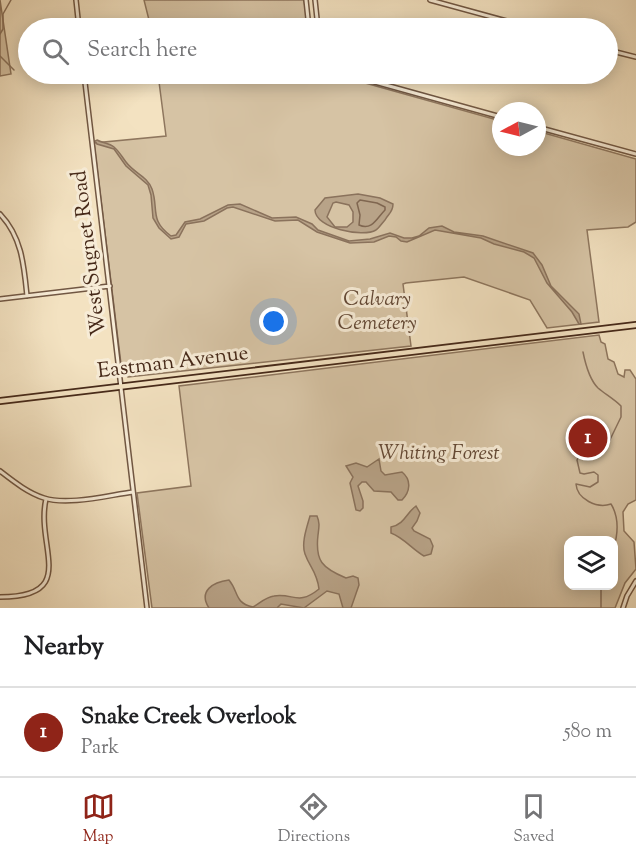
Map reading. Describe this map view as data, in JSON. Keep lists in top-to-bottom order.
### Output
{
  "streets": {
    "main road": ["Eastman Avenue"],
    "street": ["West Sugnet Road"]
  },
  "crossings": [
    ["West Sugnet Road", "Eastman Avenue"]
  ],
  "parks": ["Calvary Cemetery", "Whiting Forest"],
  "north": "left",
  "page": {
    "search": "Search here",
    "pins": "1",
    "heading": "Nearby",
    "list": [
      {
        "mark": "1",
        "name": "Snake Creek Overlook",
        "note": "Park",
        "value": "580 m"
      }
    ],
    "nav": ["Map", "Directions", "Saved"]
  }
}
